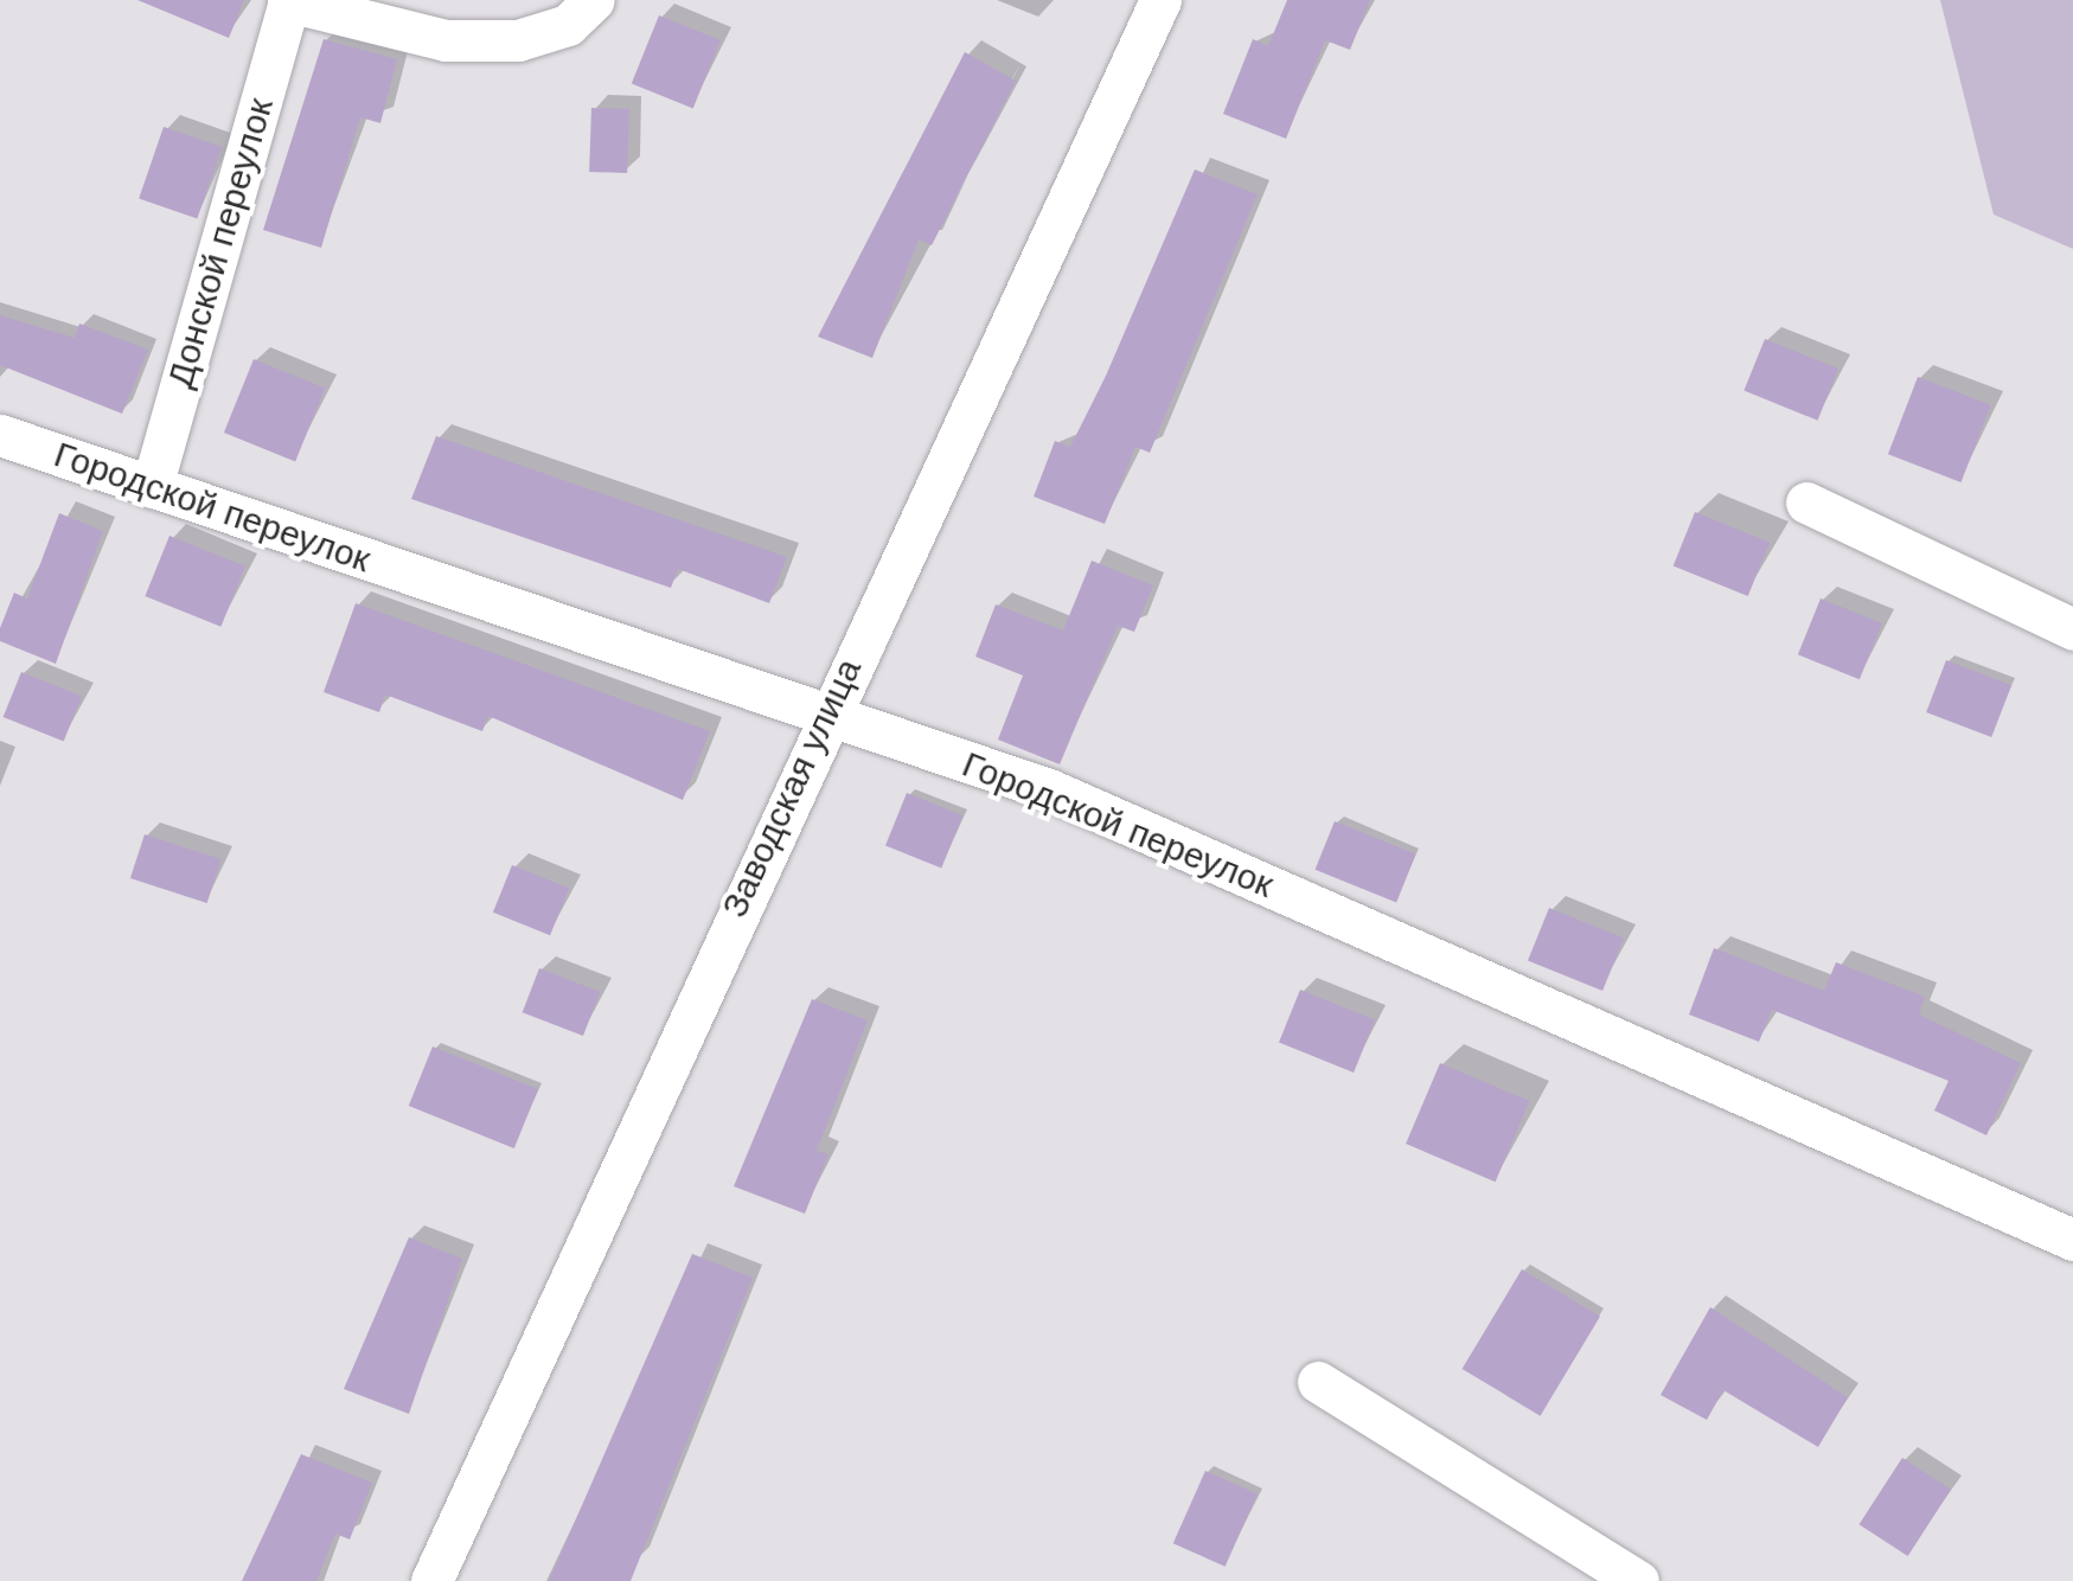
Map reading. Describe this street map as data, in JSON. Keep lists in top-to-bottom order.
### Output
{
  "streets": {
    "street": ["Донской переулок", "Городской переулок", "Заводская улица"]
  },
  "crossings": [
    ["Донской переулок", "Городской переулок"],
    ["Городской переулок", "Заводская улица"]
  ]
}
